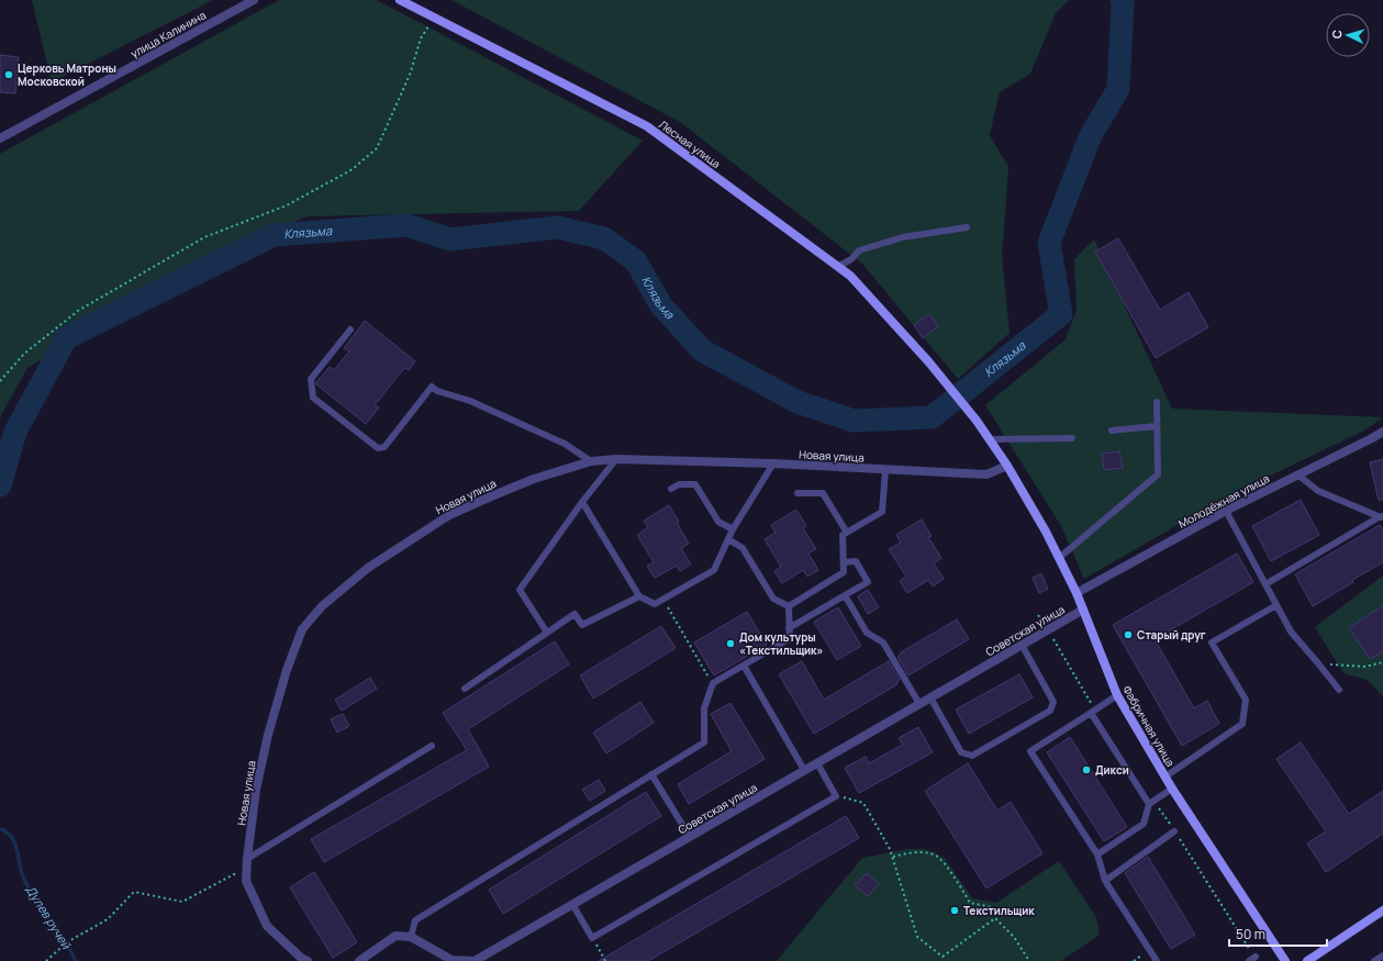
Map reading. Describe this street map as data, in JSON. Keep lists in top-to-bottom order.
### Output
{
  "streets": {
    "street": [
      "улица Калинина",
      "Лесная улица",
      "Новая улица",
      "Молодёжная улица",
      "Советская улица",
      "Фабричная улица"
    ]
  },
  "crossings": [
    ["Лесная улица", "Фабричная улица"],
    ["Новая улица", "Фабричная улица"],
    ["Молодёжная улица", "Фабричная улица"],
    ["Советская улица", "Фабричная улица"]
  ],
  "water": ["Клязьма", "Дулев ручей"],
  "places": [
    "Церковь Матроны Московской",
    "Старый друг",
    "Дом культуры «Текстильщик»",
    "Дикси",
    "Текстильщик"
  ],
  "scale_bar": "50 m",
  "north": "left"
}
